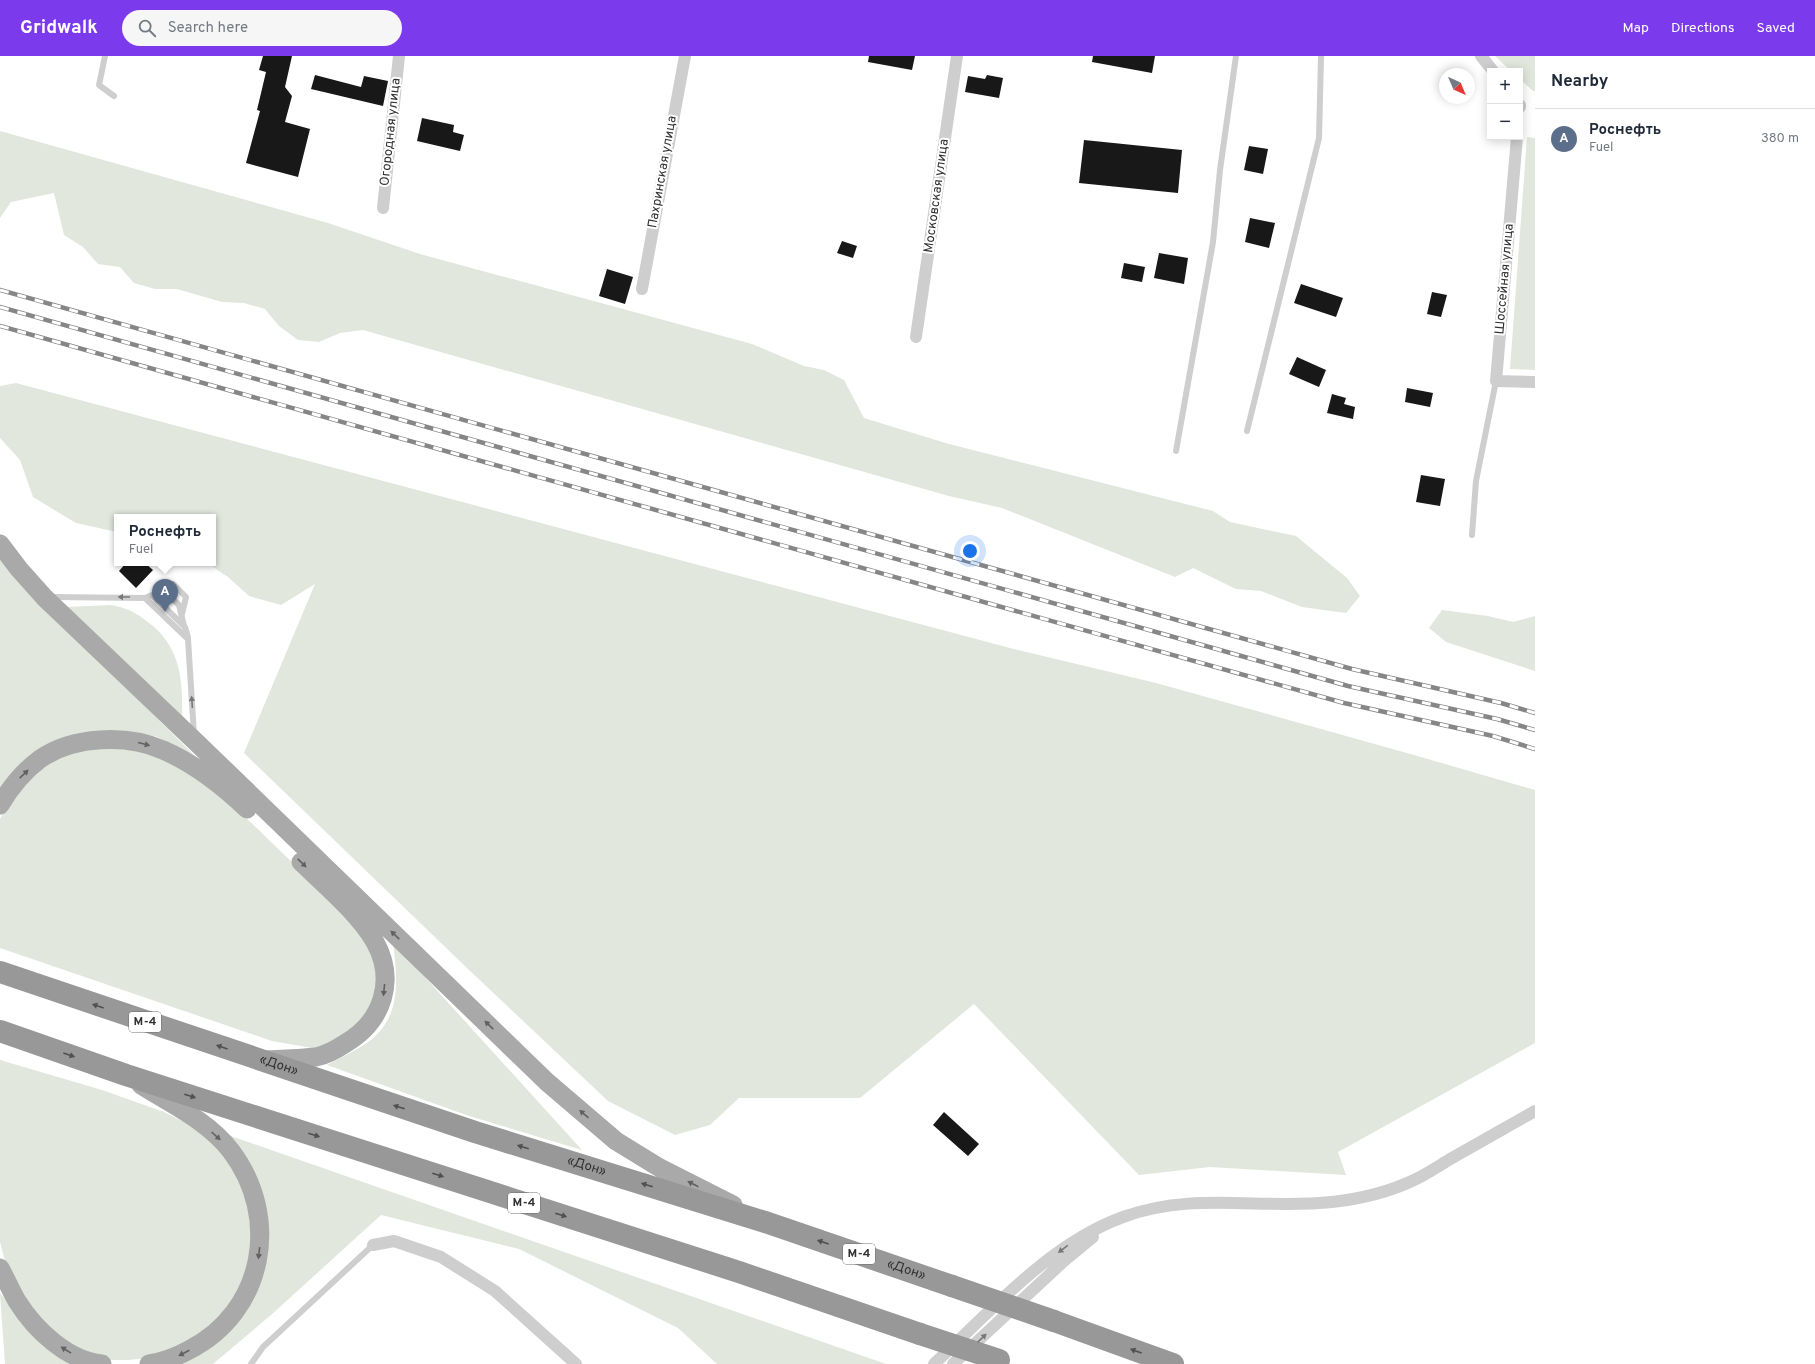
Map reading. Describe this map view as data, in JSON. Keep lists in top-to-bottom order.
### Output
{
  "streets": {
    "highway": ["М-4", "«Дон»"],
    "street": [
      "Огородная улица",
      "Пахринская улица",
      "Московская улица",
      "Шоссейная улица"
    ]
  },
  "north": "bottom right",
  "page": {
    "header": "Gridwalk",
    "search": "Search here",
    "nav": ["Map", "Directions", "Saved"],
    "heading": "Nearby",
    "map_buttons": ["+", "−"],
    "list": [
      {
        "mark": "A",
        "name": "Роснефть",
        "note": "Fuel",
        "value": "380 m"
      }
    ],
    "popup": ["Роснефть", "Fuel"],
    "pins": "A"
  }
}
